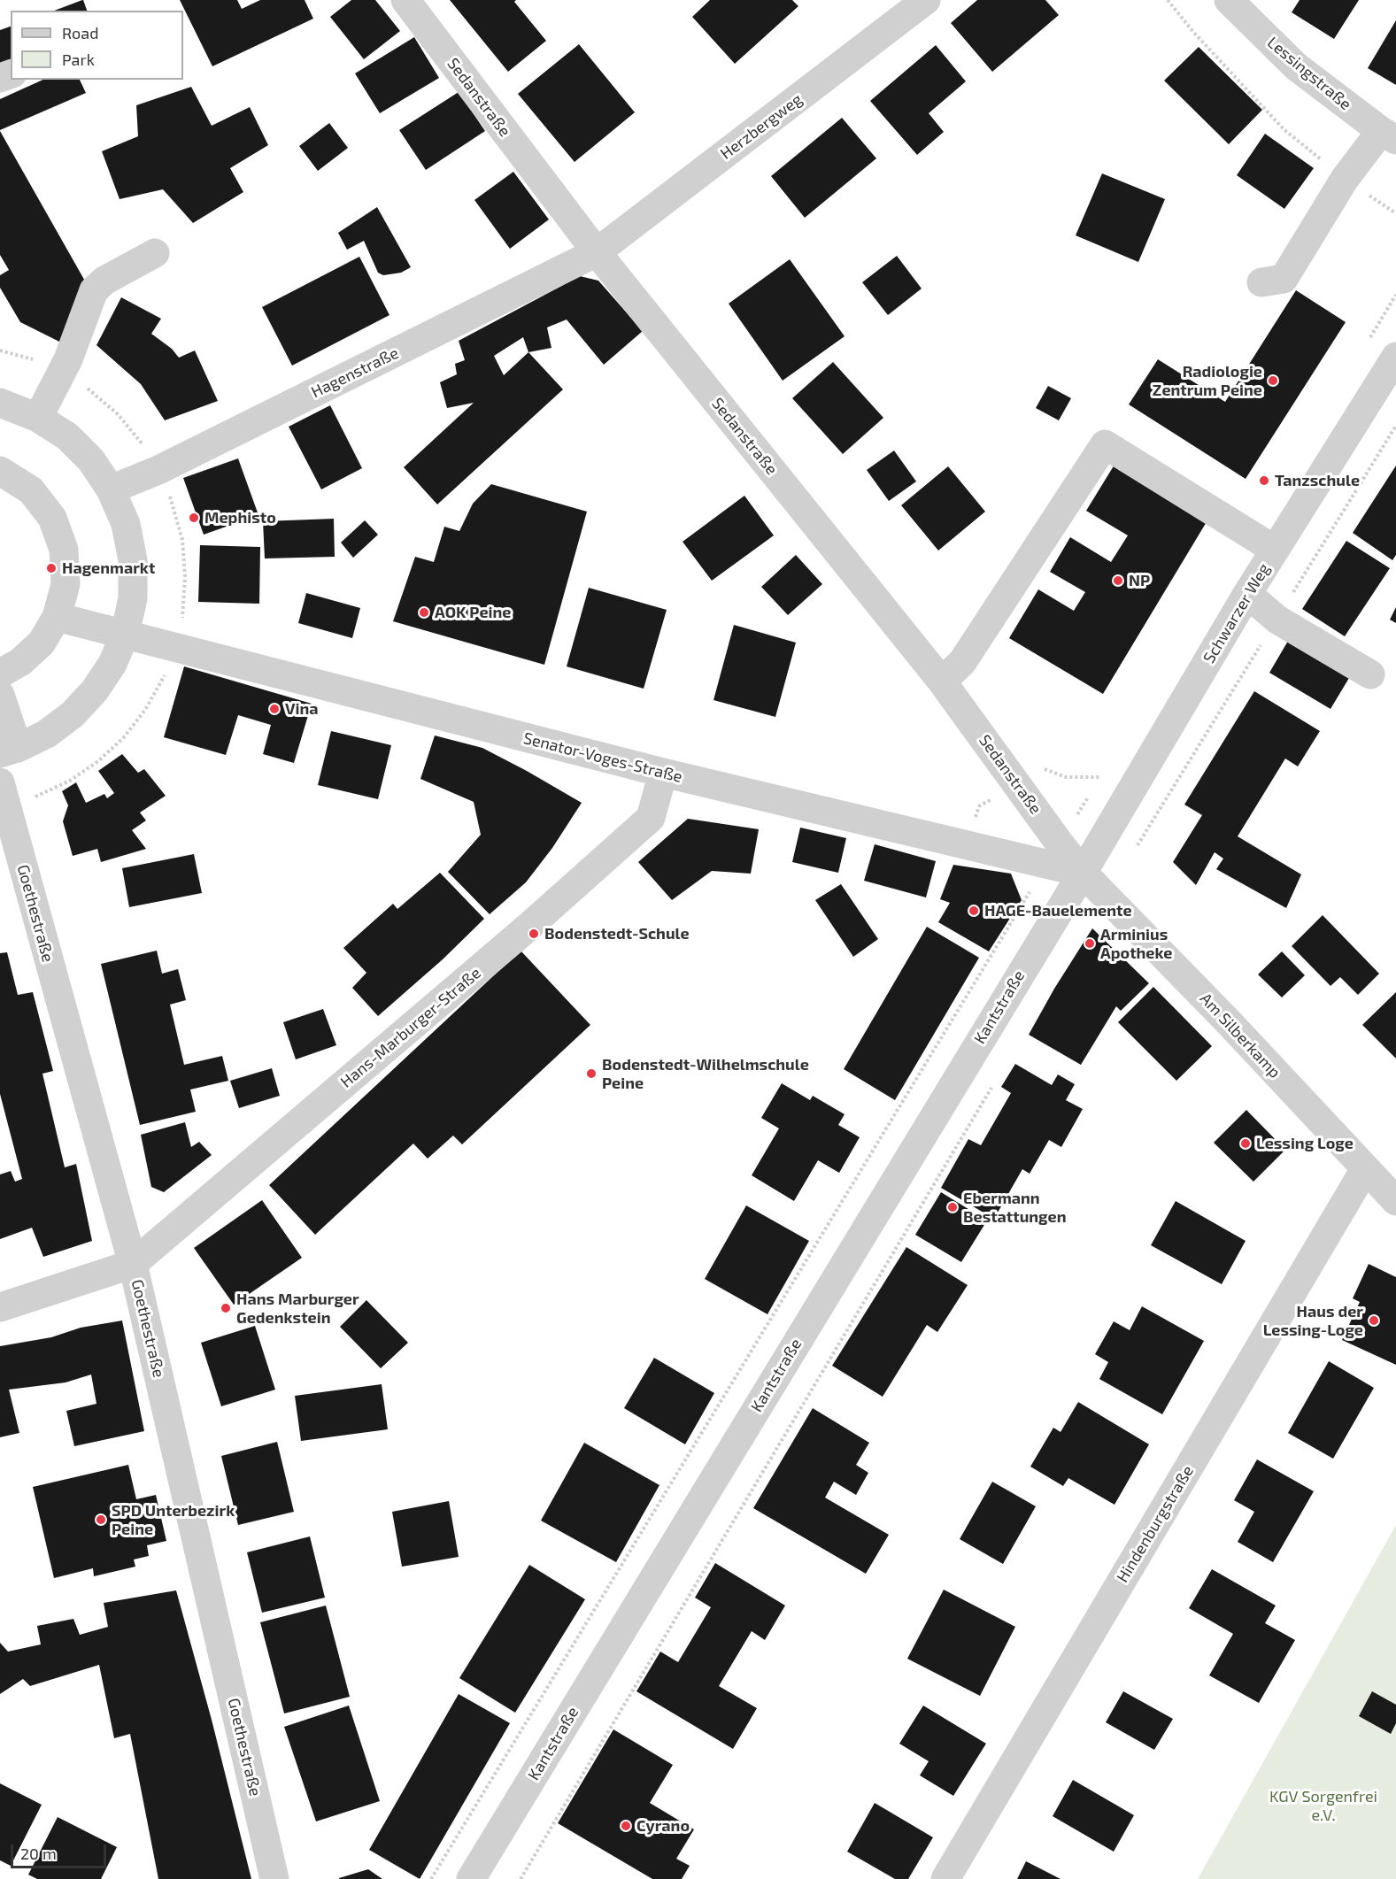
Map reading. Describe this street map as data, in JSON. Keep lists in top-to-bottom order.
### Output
{
  "streets": {
    "street": [
      "Lessingstraße",
      "Sedanstraße",
      "Herzbergweg",
      "Hagenstraße",
      "Schwarzer Weg",
      "Senator-Voges-Straße",
      "Goethestraße",
      "Kantstraße",
      "Hans-Marburger-Straße",
      "Am Silberkamp",
      "Hindenburgstraße"
    ]
  },
  "crossings": [
    ["Sedanstraße", "Herzbergweg"],
    ["Sedanstraße", "Hagenstraße"],
    ["Sedanstraße", "Schwarzer Weg"],
    ["Sedanstraße", "Senator-Voges-Straße"],
    ["Sedanstraße", "Kantstraße"],
    ["Sedanstraße", "Am Silberkamp"],
    ["Herzbergweg", "Hagenstraße"],
    ["Schwarzer Weg", "Senator-Voges-Straße"],
    ["Schwarzer Weg", "Kantstraße"],
    ["Schwarzer Weg", "Am Silberkamp"],
    ["Senator-Voges-Straße", "Kantstraße"],
    ["Senator-Voges-Straße", "Hans-Marburger-Straße"],
    ["Senator-Voges-Straße", "Am Silberkamp"],
    ["Goethestraße", "Hans-Marburger-Straße"],
    ["Kantstraße", "Am Silberkamp"],
    ["Am Silberkamp", "Hindenburgstraße"]
  ],
  "parks": ["KGV Sorgenfrei e.V."],
  "places": [
    "Radiologie Zentrum Peine",
    "Tanzschule",
    "Mephisto",
    "Hagenmarkt",
    "NP",
    "AOK Peine",
    "Vina",
    "HAGE-Bauelemente",
    "Bodenstedt-Schule",
    "Arminius Apotheke",
    "Bodenstedt-Wilhelmschule Peine",
    "Lessing Loge",
    "Ebermann Bestattungen",
    "Hans Marburger Gedenkstein",
    "Haus der Lessing-Loge",
    "SPD Unterbezirk Peine",
    "Cyrano"
  ],
  "legend": ["Road", "Park"],
  "scale_bar": "20 m"
}
